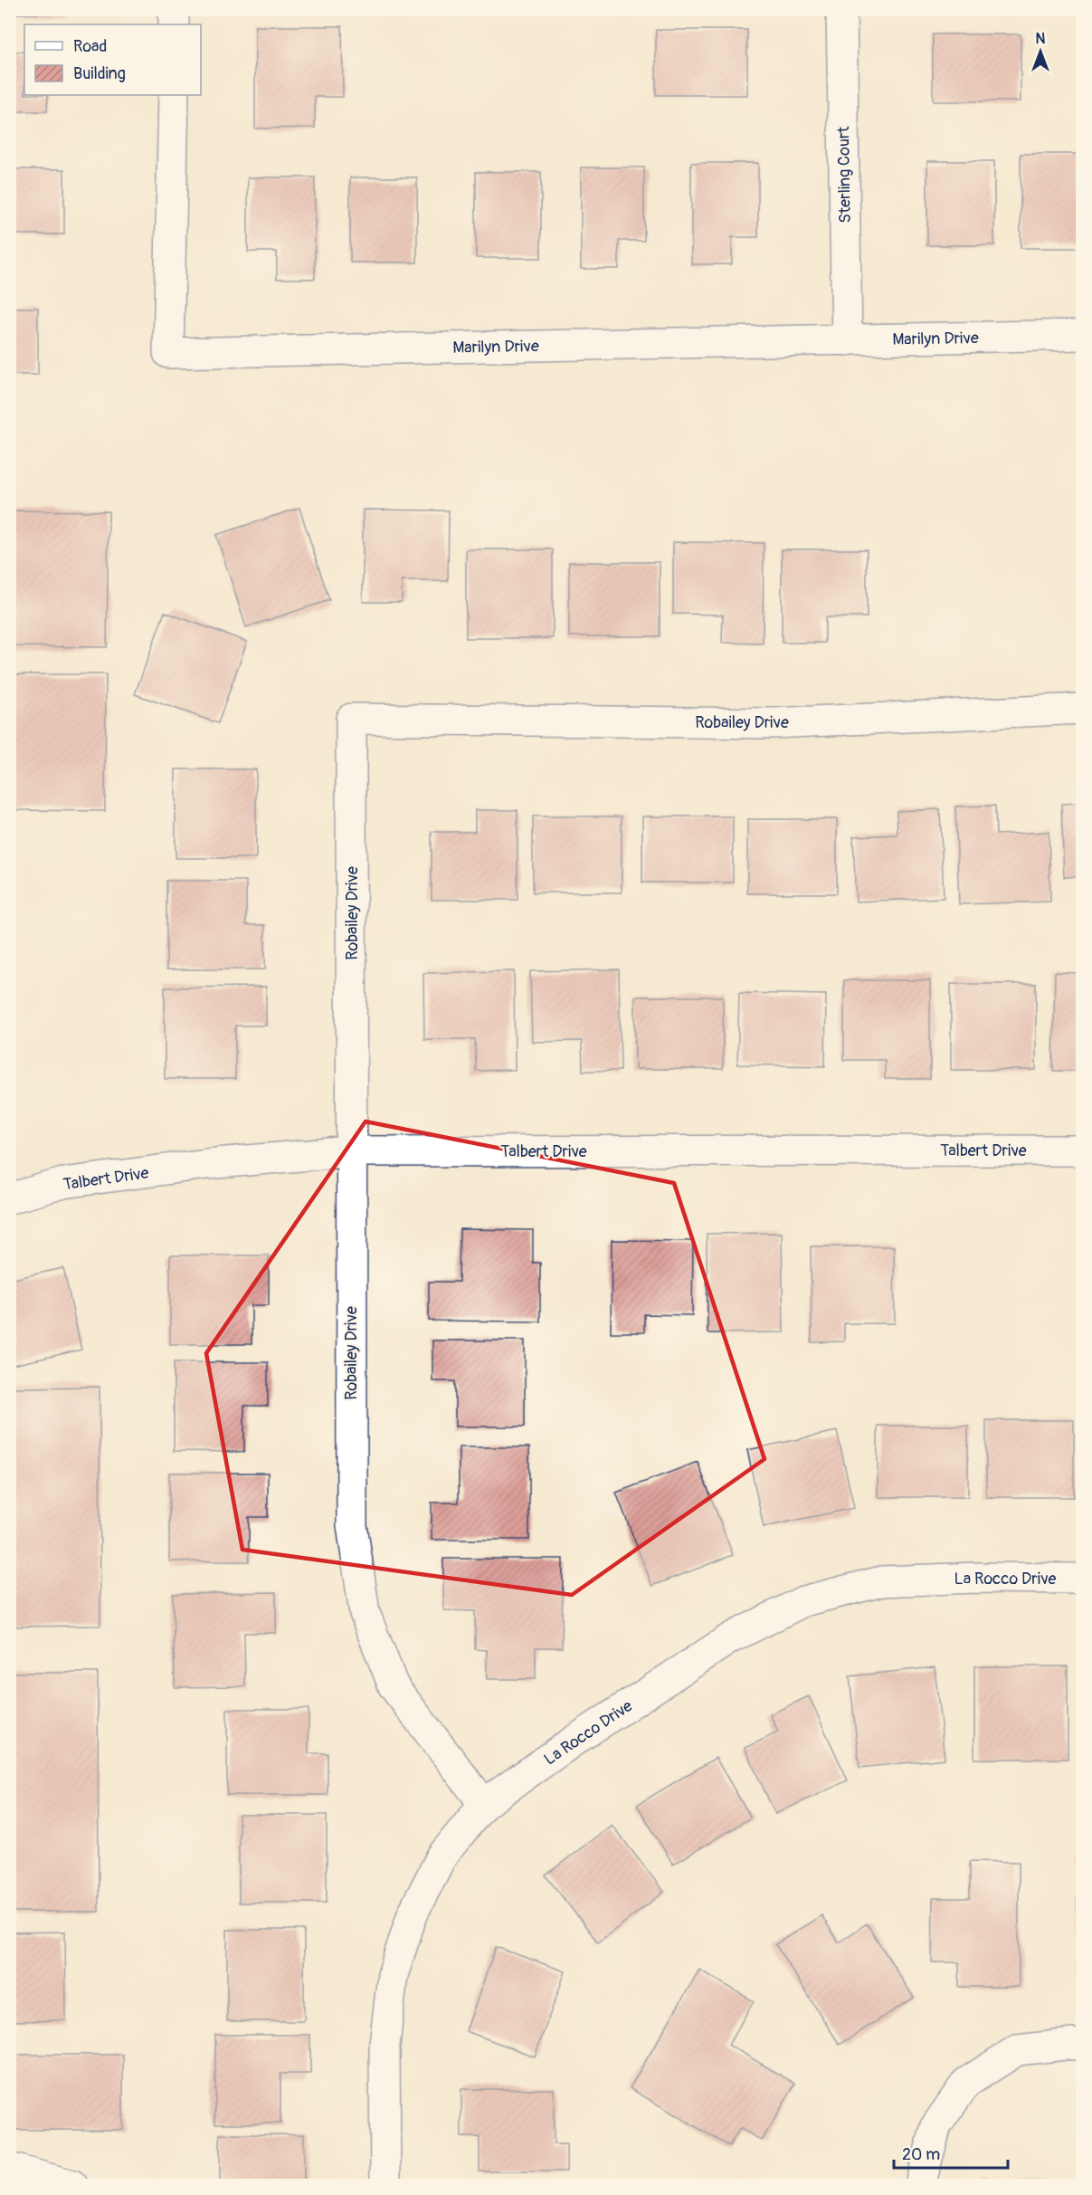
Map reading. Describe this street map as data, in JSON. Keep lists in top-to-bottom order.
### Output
{
  "streets": {
    "street": [
      "Sterling Court",
      "Marilyn Drive",
      "Robailey Drive",
      "Talbert Drive",
      "La Rocco Drive"
    ]
  },
  "crossings": [
    ["Sterling Court", "Marilyn Drive"],
    ["Robailey Drive", "Talbert Drive"],
    ["Robailey Drive", "La Rocco Drive"]
  ],
  "legend": ["Road", "Building"],
  "scale_bar": "20 m",
  "north": "top"
}
